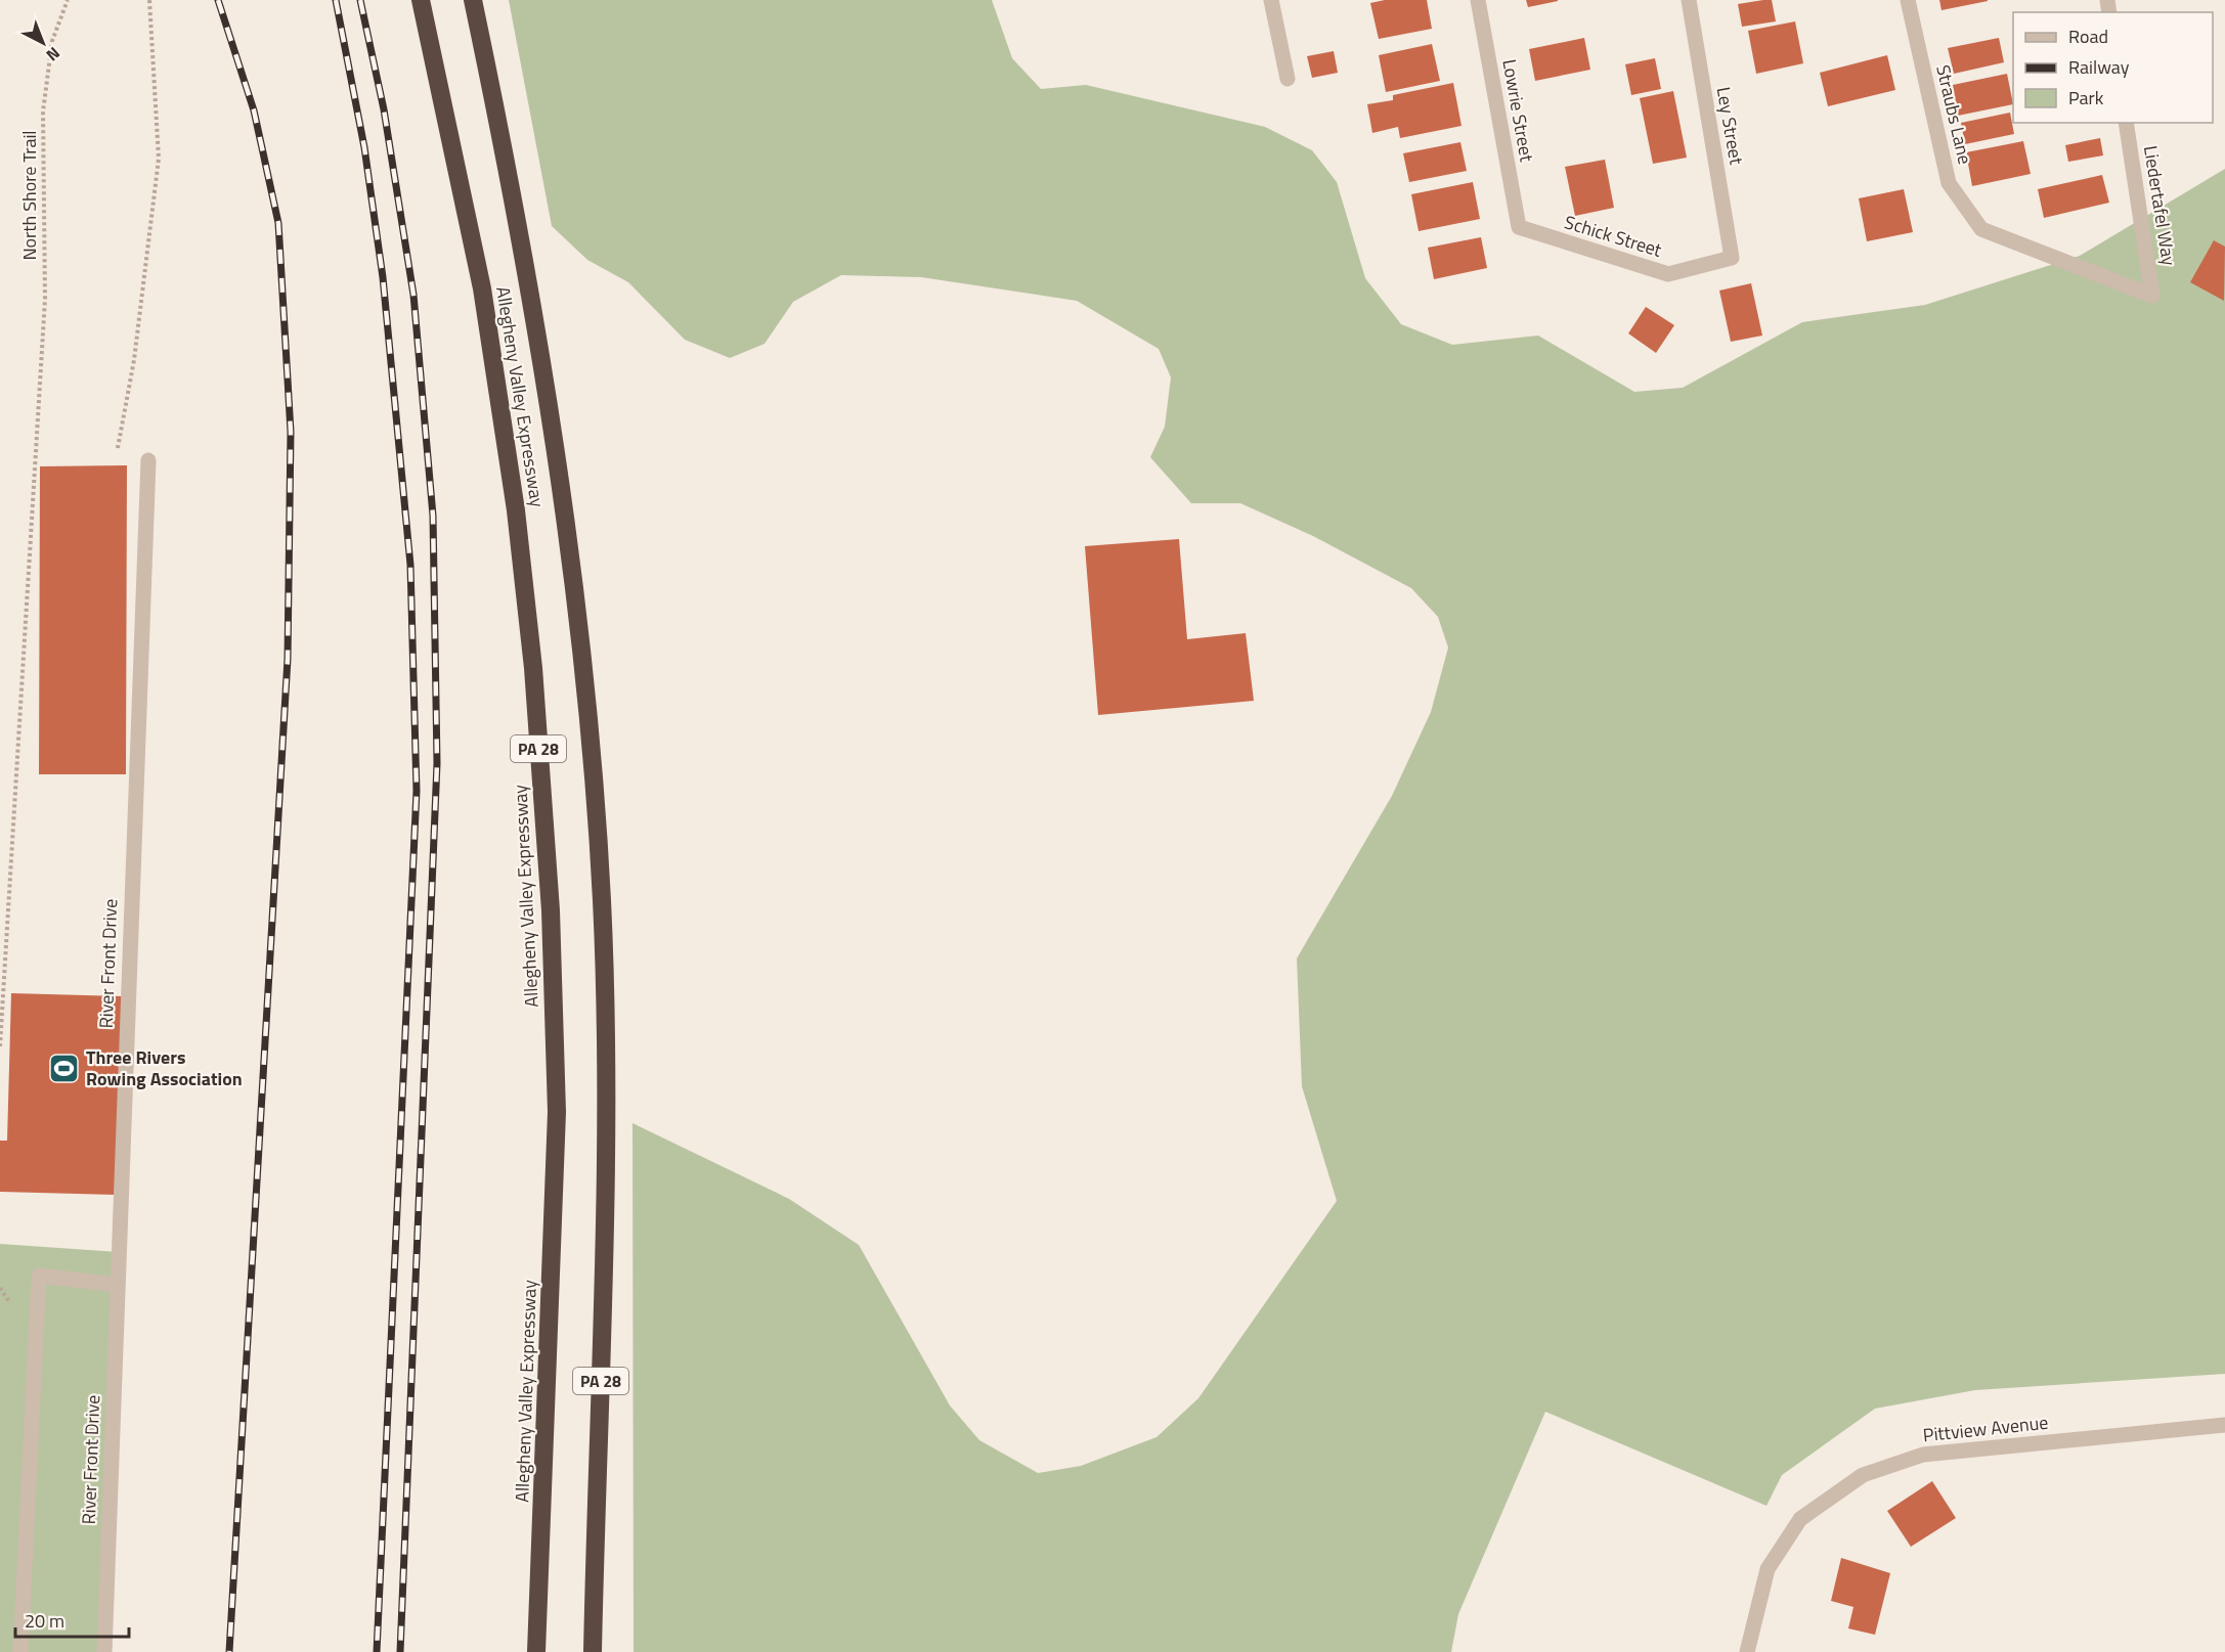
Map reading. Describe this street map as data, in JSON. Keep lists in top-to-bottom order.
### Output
{
  "streets": {
    "highway": ["Allegheny Valley Expressway", "PA 28"],
    "street": [
      "Lowrie Street",
      "Straubs Lane",
      "Ley Street",
      "Liedertafel Way",
      "Schick Street",
      "River Front Drive",
      "Pittview Avenue"
    ],
    "path": ["North Shore Trail"]
  },
  "crossings": [
    ["Lowrie Street", "Schick Street"],
    ["Straubs Lane", "Liedertafel Way"],
    ["Ley Street", "Schick Street"]
  ],
  "places": {
    "sports": ["Three Rivers Rowing Association"]
  },
  "legend": ["Road", "Railway", "Park"],
  "scale_bar": "20 m",
  "north": "bottom right"
}
